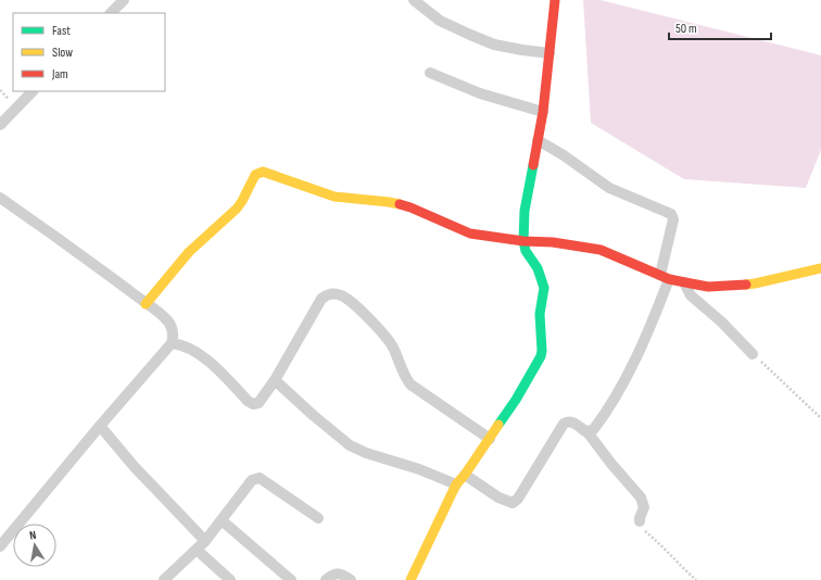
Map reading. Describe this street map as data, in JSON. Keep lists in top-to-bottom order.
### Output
{
  "legend": ["Fast", "Slow", "Jam"],
  "scale_bar": "50 m",
  "north": "top"
}
